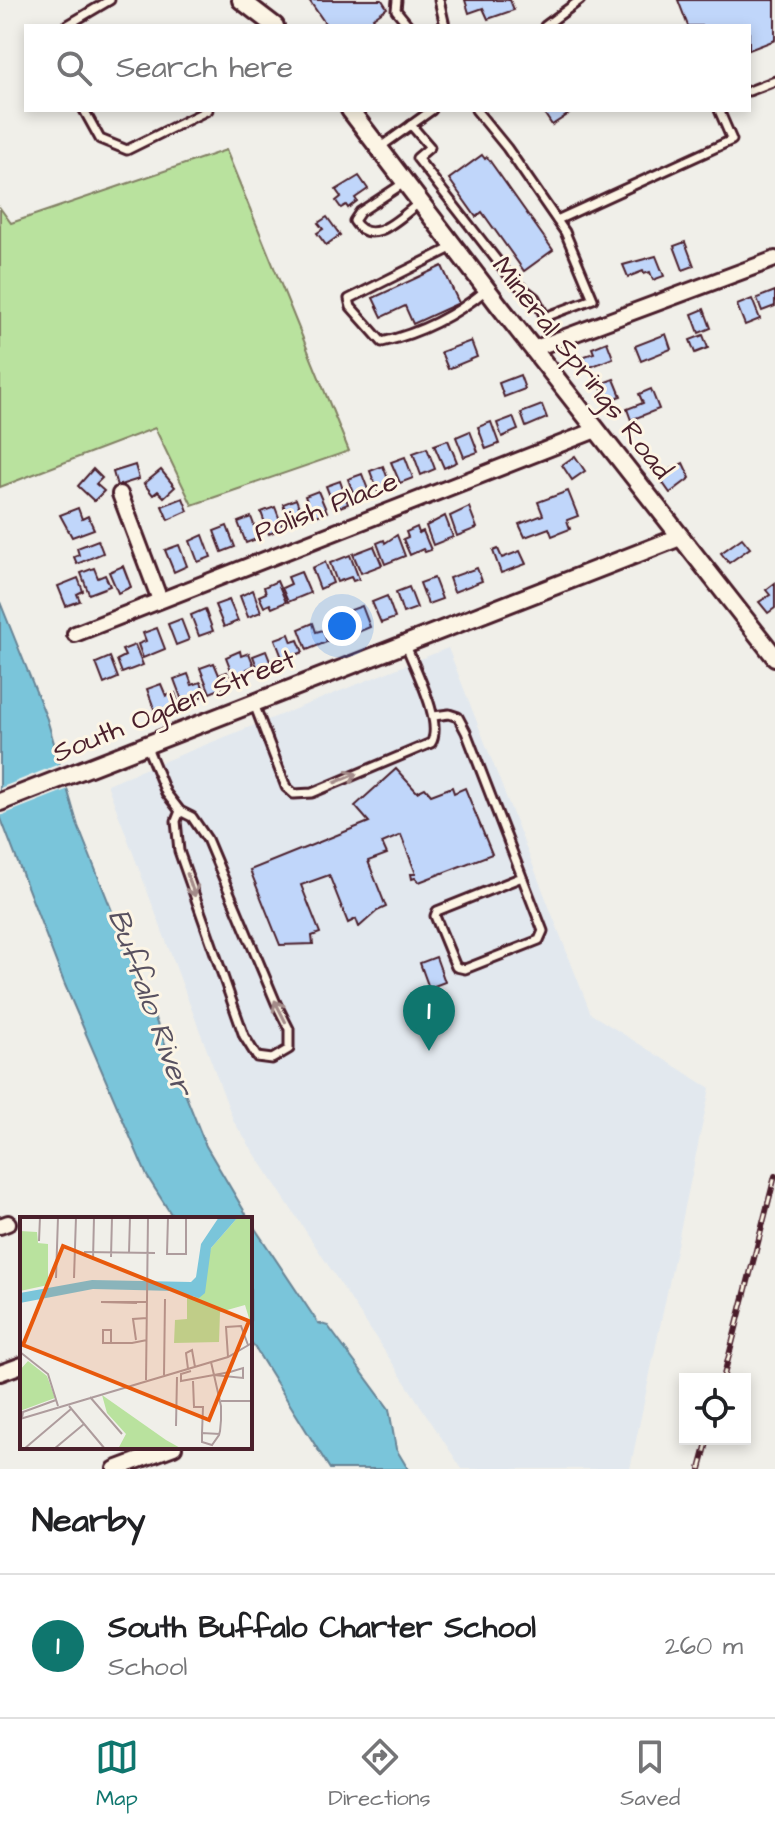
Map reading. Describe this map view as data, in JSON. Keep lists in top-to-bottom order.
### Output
{
  "streets": {
    "street": ["Mineral Springs Road", "Polish Place", "South Ogden Street"]
  },
  "crossings": [
    ["Mineral Springs Road", "Polish Place"],
    ["Mineral Springs Road", "South Ogden Street"]
  ],
  "water": ["Buffalo River"],
  "page": {
    "search": "Search here",
    "pins": "1",
    "heading": "Nearby",
    "list": [
      {
        "mark": "1",
        "name": "South Buffalo Charter School",
        "note": "School",
        "value": "260 m"
      }
    ],
    "nav": ["Map", "Directions", "Saved"]
  }
}
